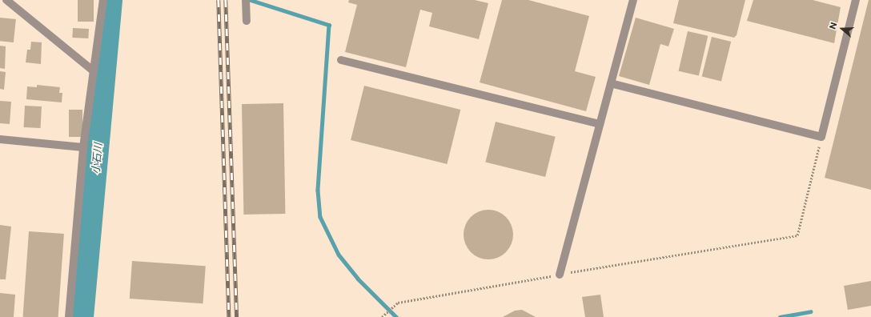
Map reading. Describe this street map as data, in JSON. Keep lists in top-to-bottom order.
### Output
{
  "water": ["小石川"],
  "north": "left"
}
